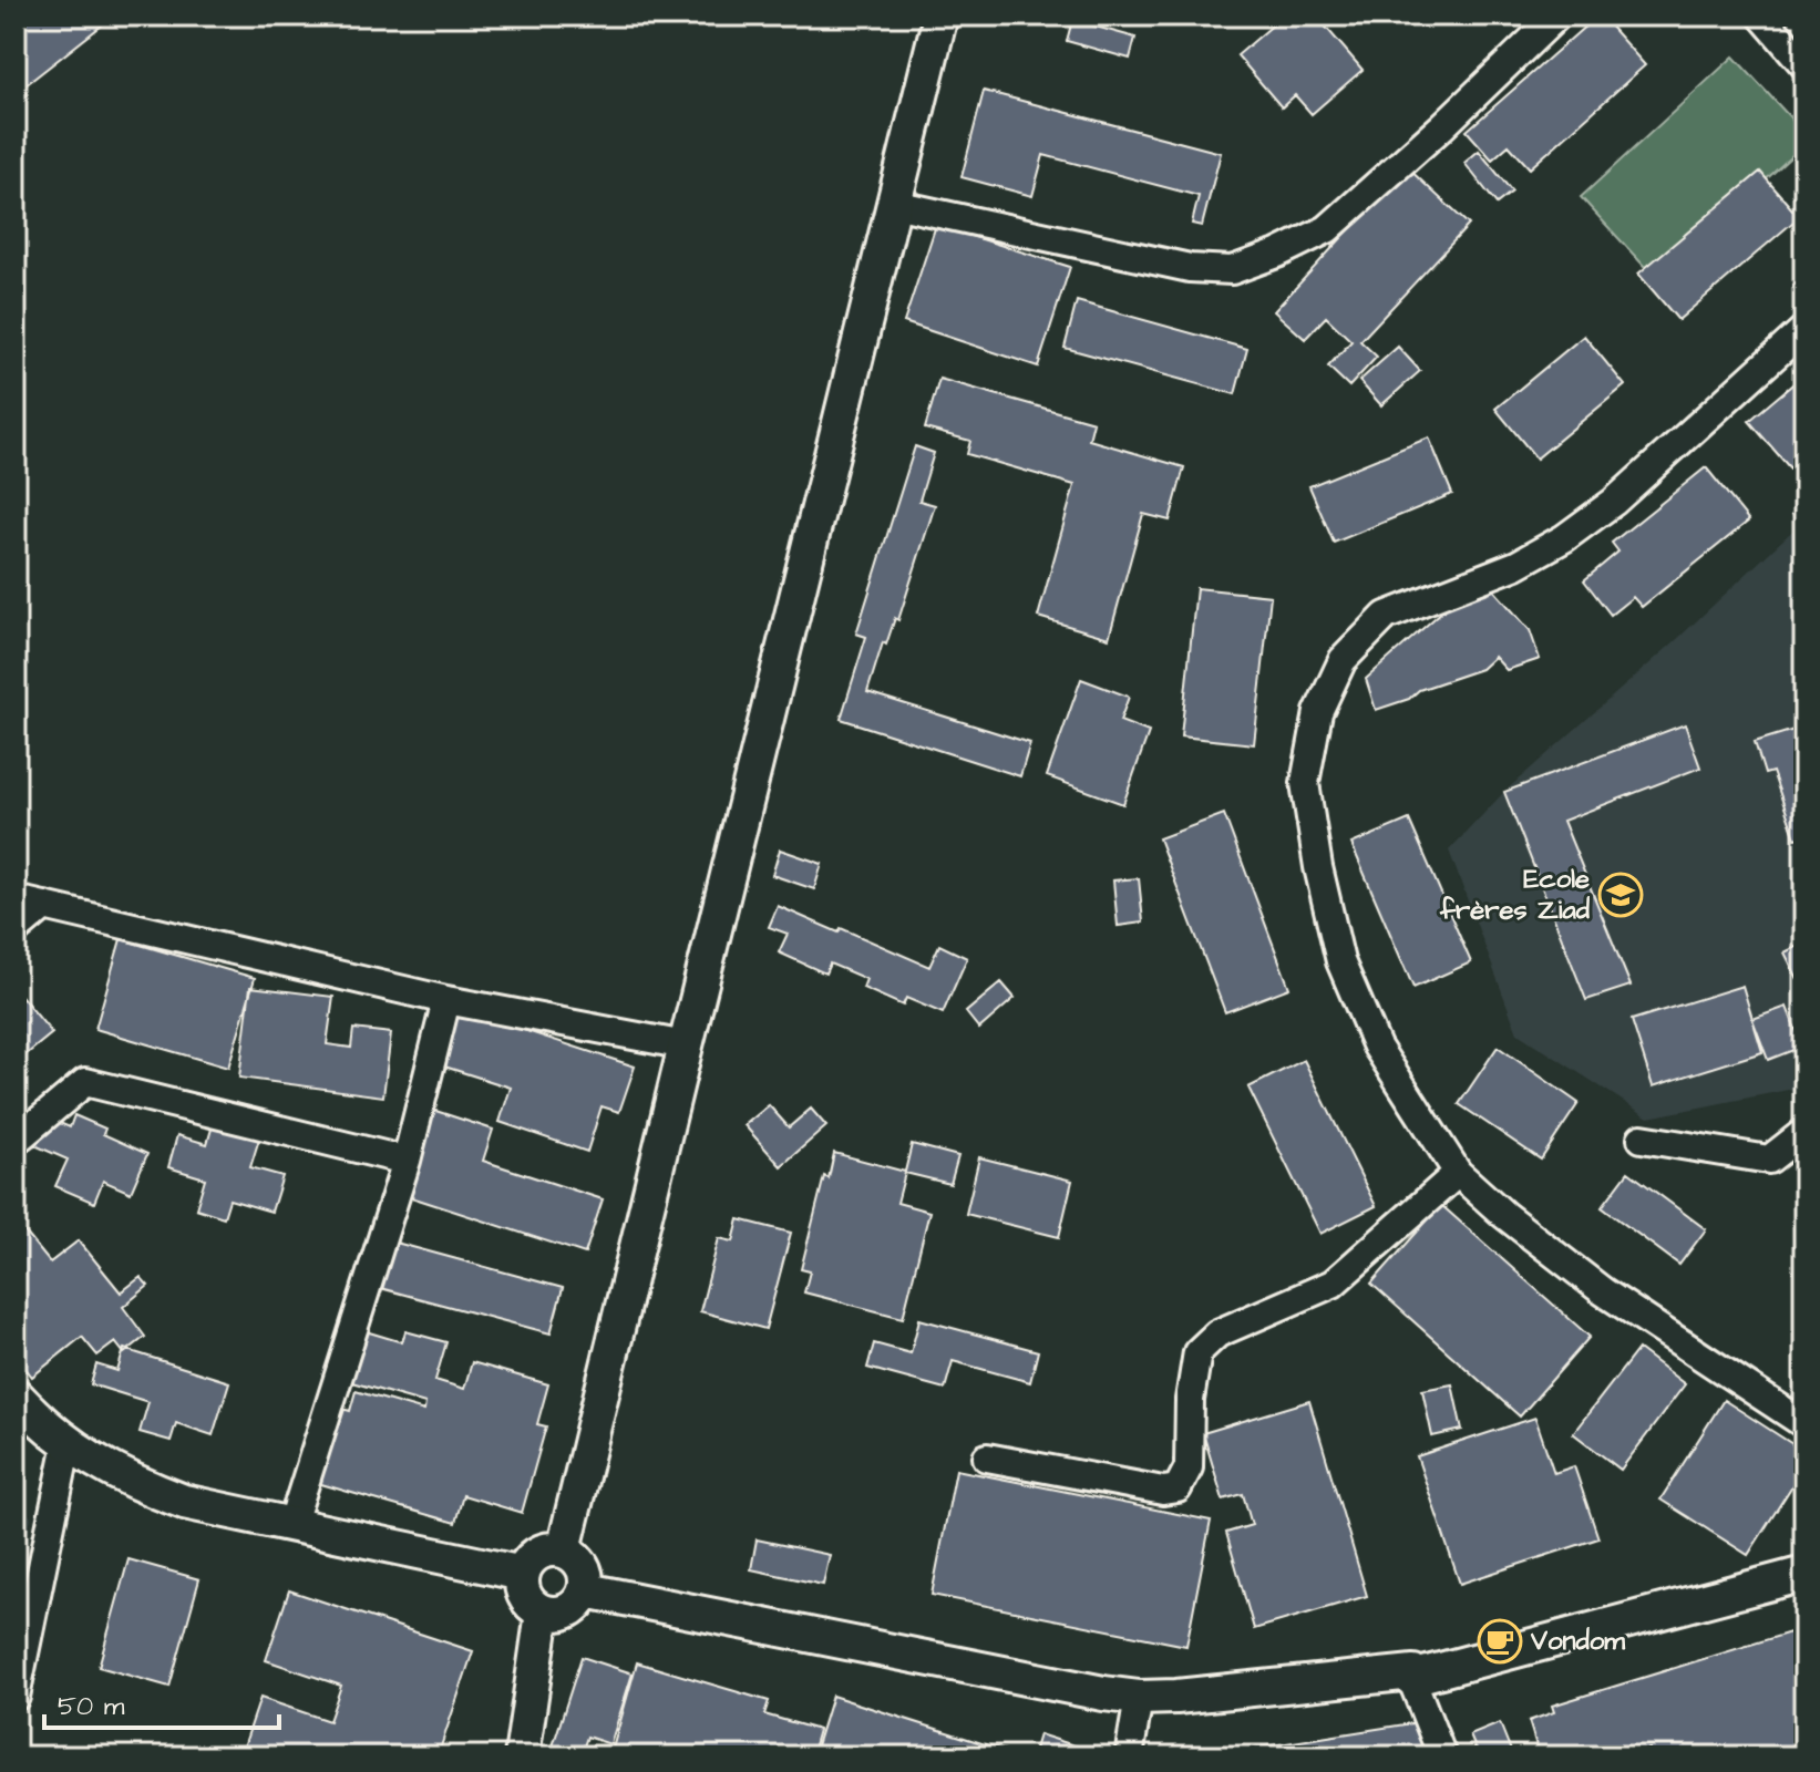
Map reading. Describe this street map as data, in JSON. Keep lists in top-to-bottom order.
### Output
{
  "places": {
    "school or university": ["Ecole frères Ziad"],
    "cafe": ["Vondom"]
  },
  "scale_bar": "50 m"
}
